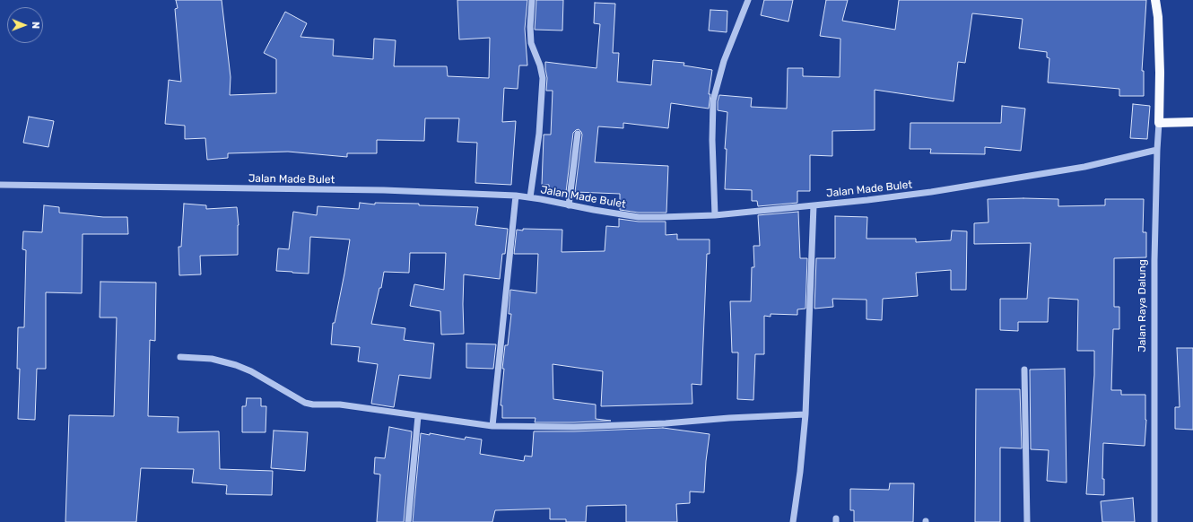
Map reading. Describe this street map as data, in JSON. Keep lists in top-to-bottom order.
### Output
{
  "streets": {
    "street": ["Jalan Made Bulet", "Jalan Raya Dalung"]
  },
  "crossings": [
    ["Jalan Made Bulet", "Jalan Raya Dalung"]
  ],
  "north": "right"
}
